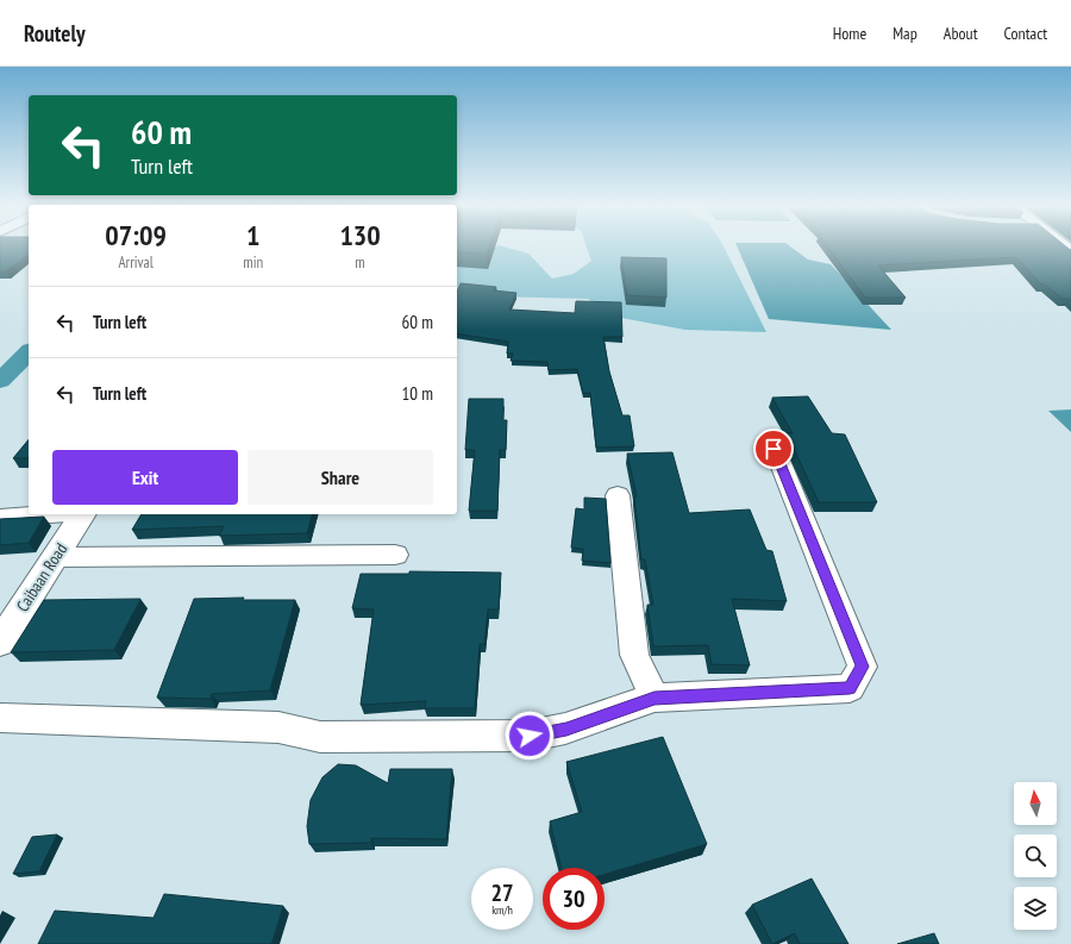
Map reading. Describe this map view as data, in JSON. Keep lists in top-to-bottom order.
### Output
{
  "streets": {
    "street": ["Caibaan Road"]
  },
  "north": "top",
  "page": {
    "header": "Routely",
    "nav": [
      "Home",
      "Map",
      "About",
      "Contact"
    ],
    "turn": ["60 m", "Turn left"],
    "eta": [
      "07:09",
      "Arrival",
      "1",
      "min",
      "130",
      "m"
    ],
    "list": [
      {
        "name": "Turn left",
        "value": "60 m"
      },
      {
        "name": "Turn left",
        "value": "10 m"
      }
    ],
    "buttons": ["Exit", "Share"],
    "speed": "27 km/h",
    "limit": "30"
  }
}
